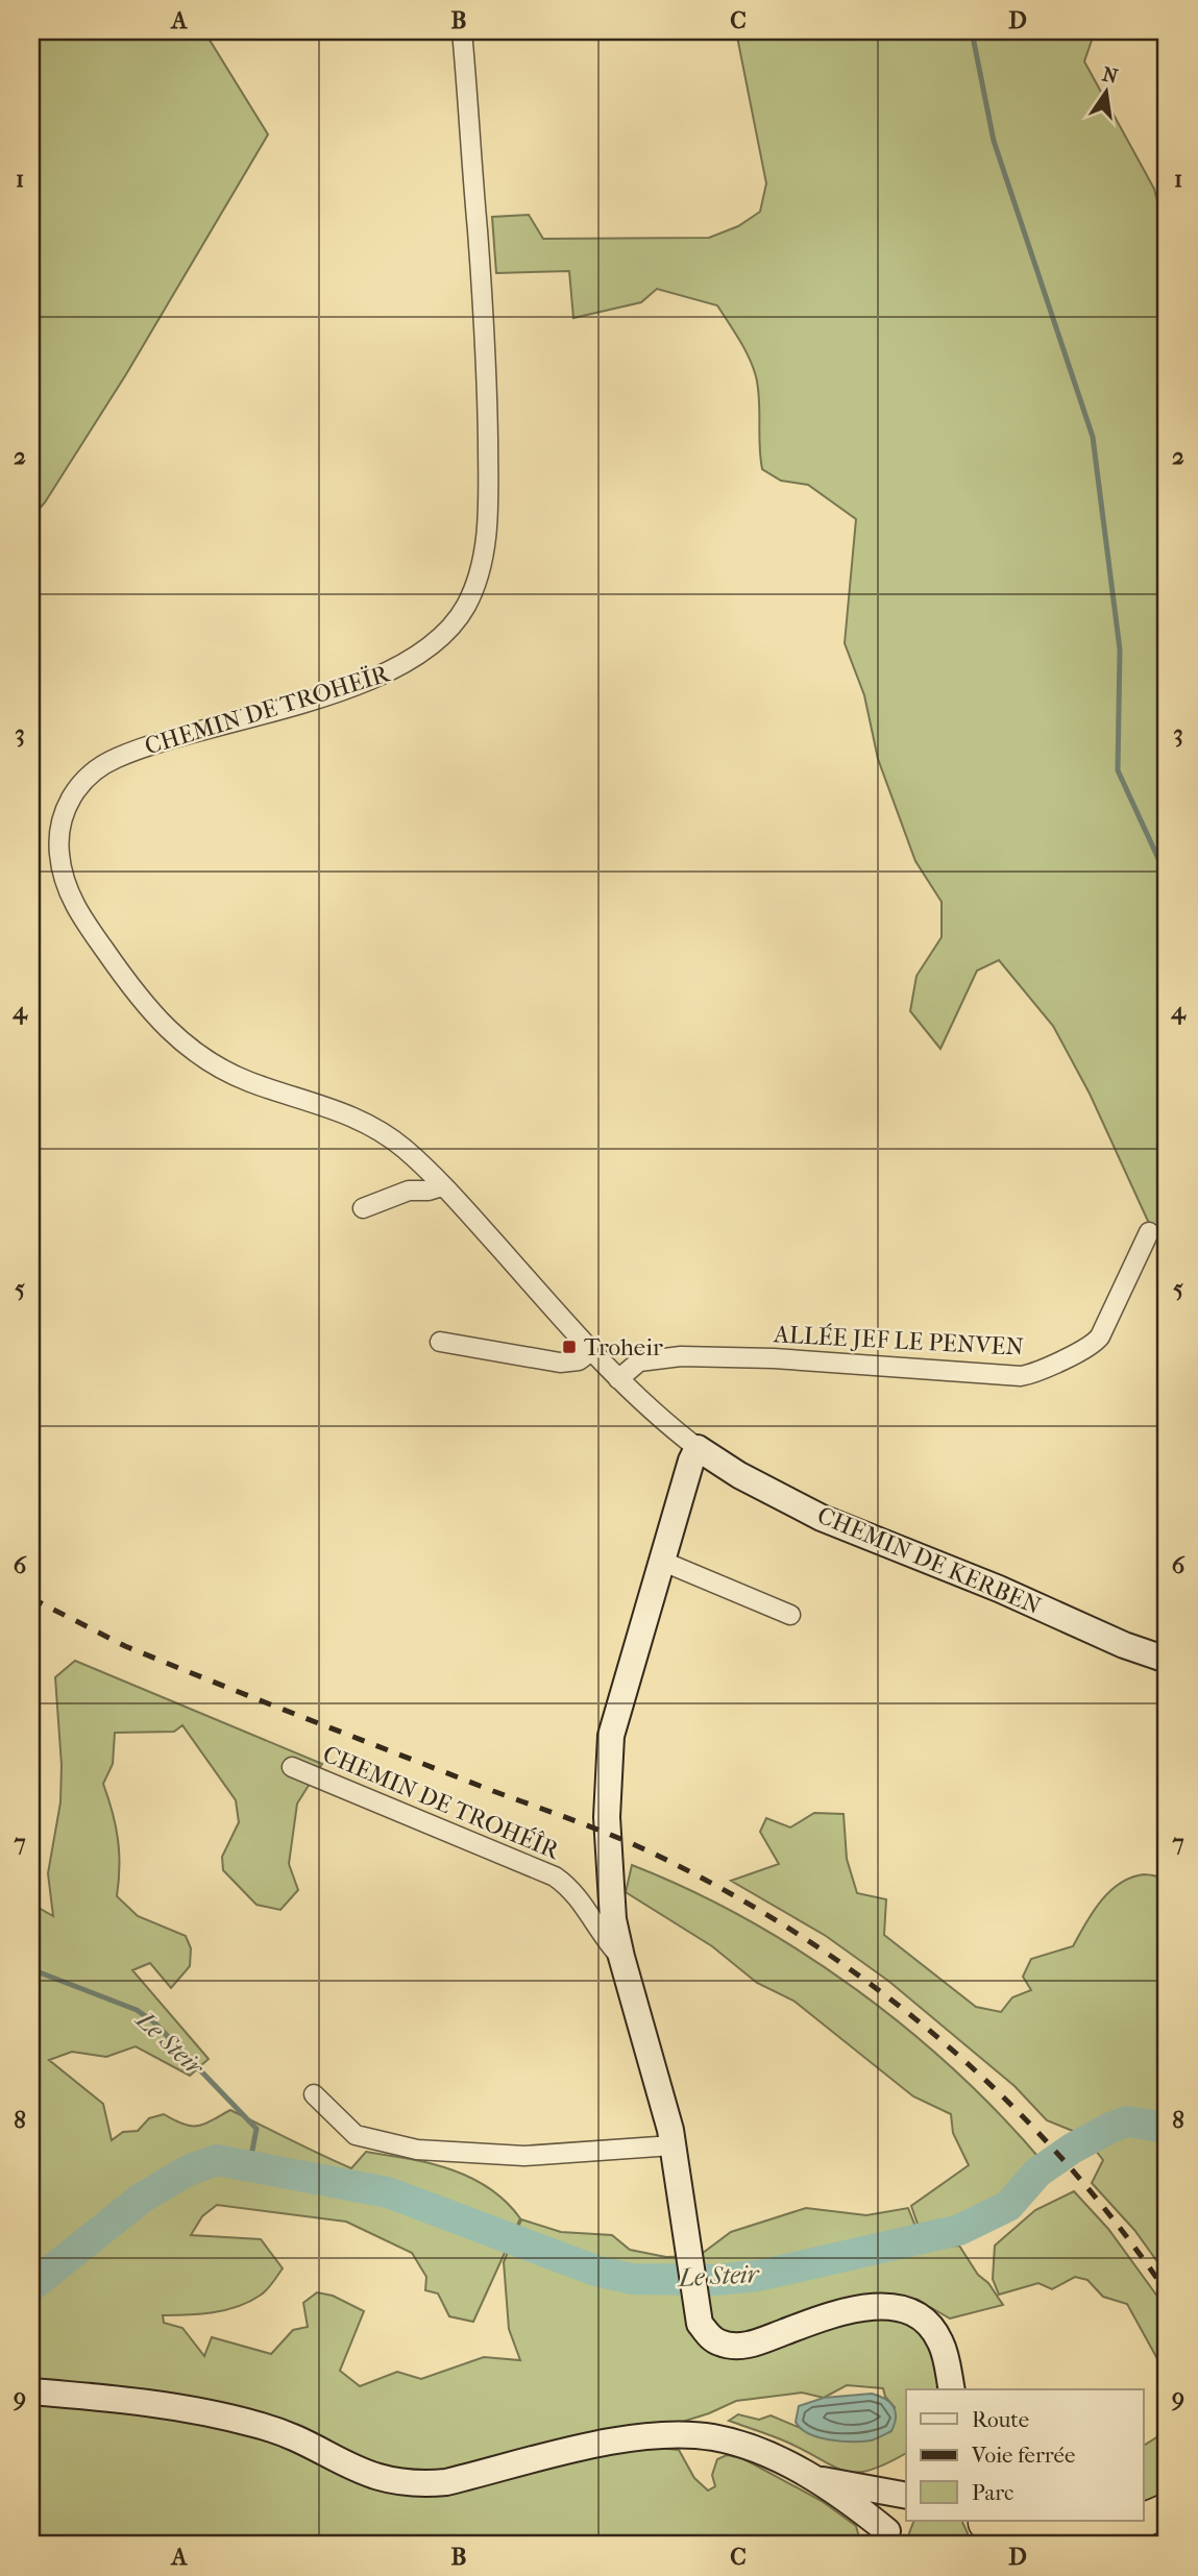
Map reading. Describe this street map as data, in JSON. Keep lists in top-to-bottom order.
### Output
{
  "streets": {
    "street": [
      "CHEMIN DE TROHEÏR",
      "ALLÉE JEF LE PENVEN",
      "CHEMIN DE KERBEN",
      "CHEMIN DE TROHÉÎR"
    ]
  },
  "crossings": [
    ["CHEMIN DE TROHEÏR", "ALLÉE JEF LE PENVEN"],
    ["CHEMIN DE TROHEÏR", "CHEMIN DE KERBEN"]
  ],
  "water": ["Le Steir"],
  "places": {
    "transit": ["Troheir"]
  },
  "legend": ["Route", "Voie ferrée", "Parc"],
  "north": "top",
  "grid": {
    "columns": [
      "A",
      "B",
      "C",
      "D"
    ],
    "rows": [
      "1",
      "2",
      "3",
      "4",
      "5",
      "6",
      "7",
      "8",
      "9"
    ]
  }
}
